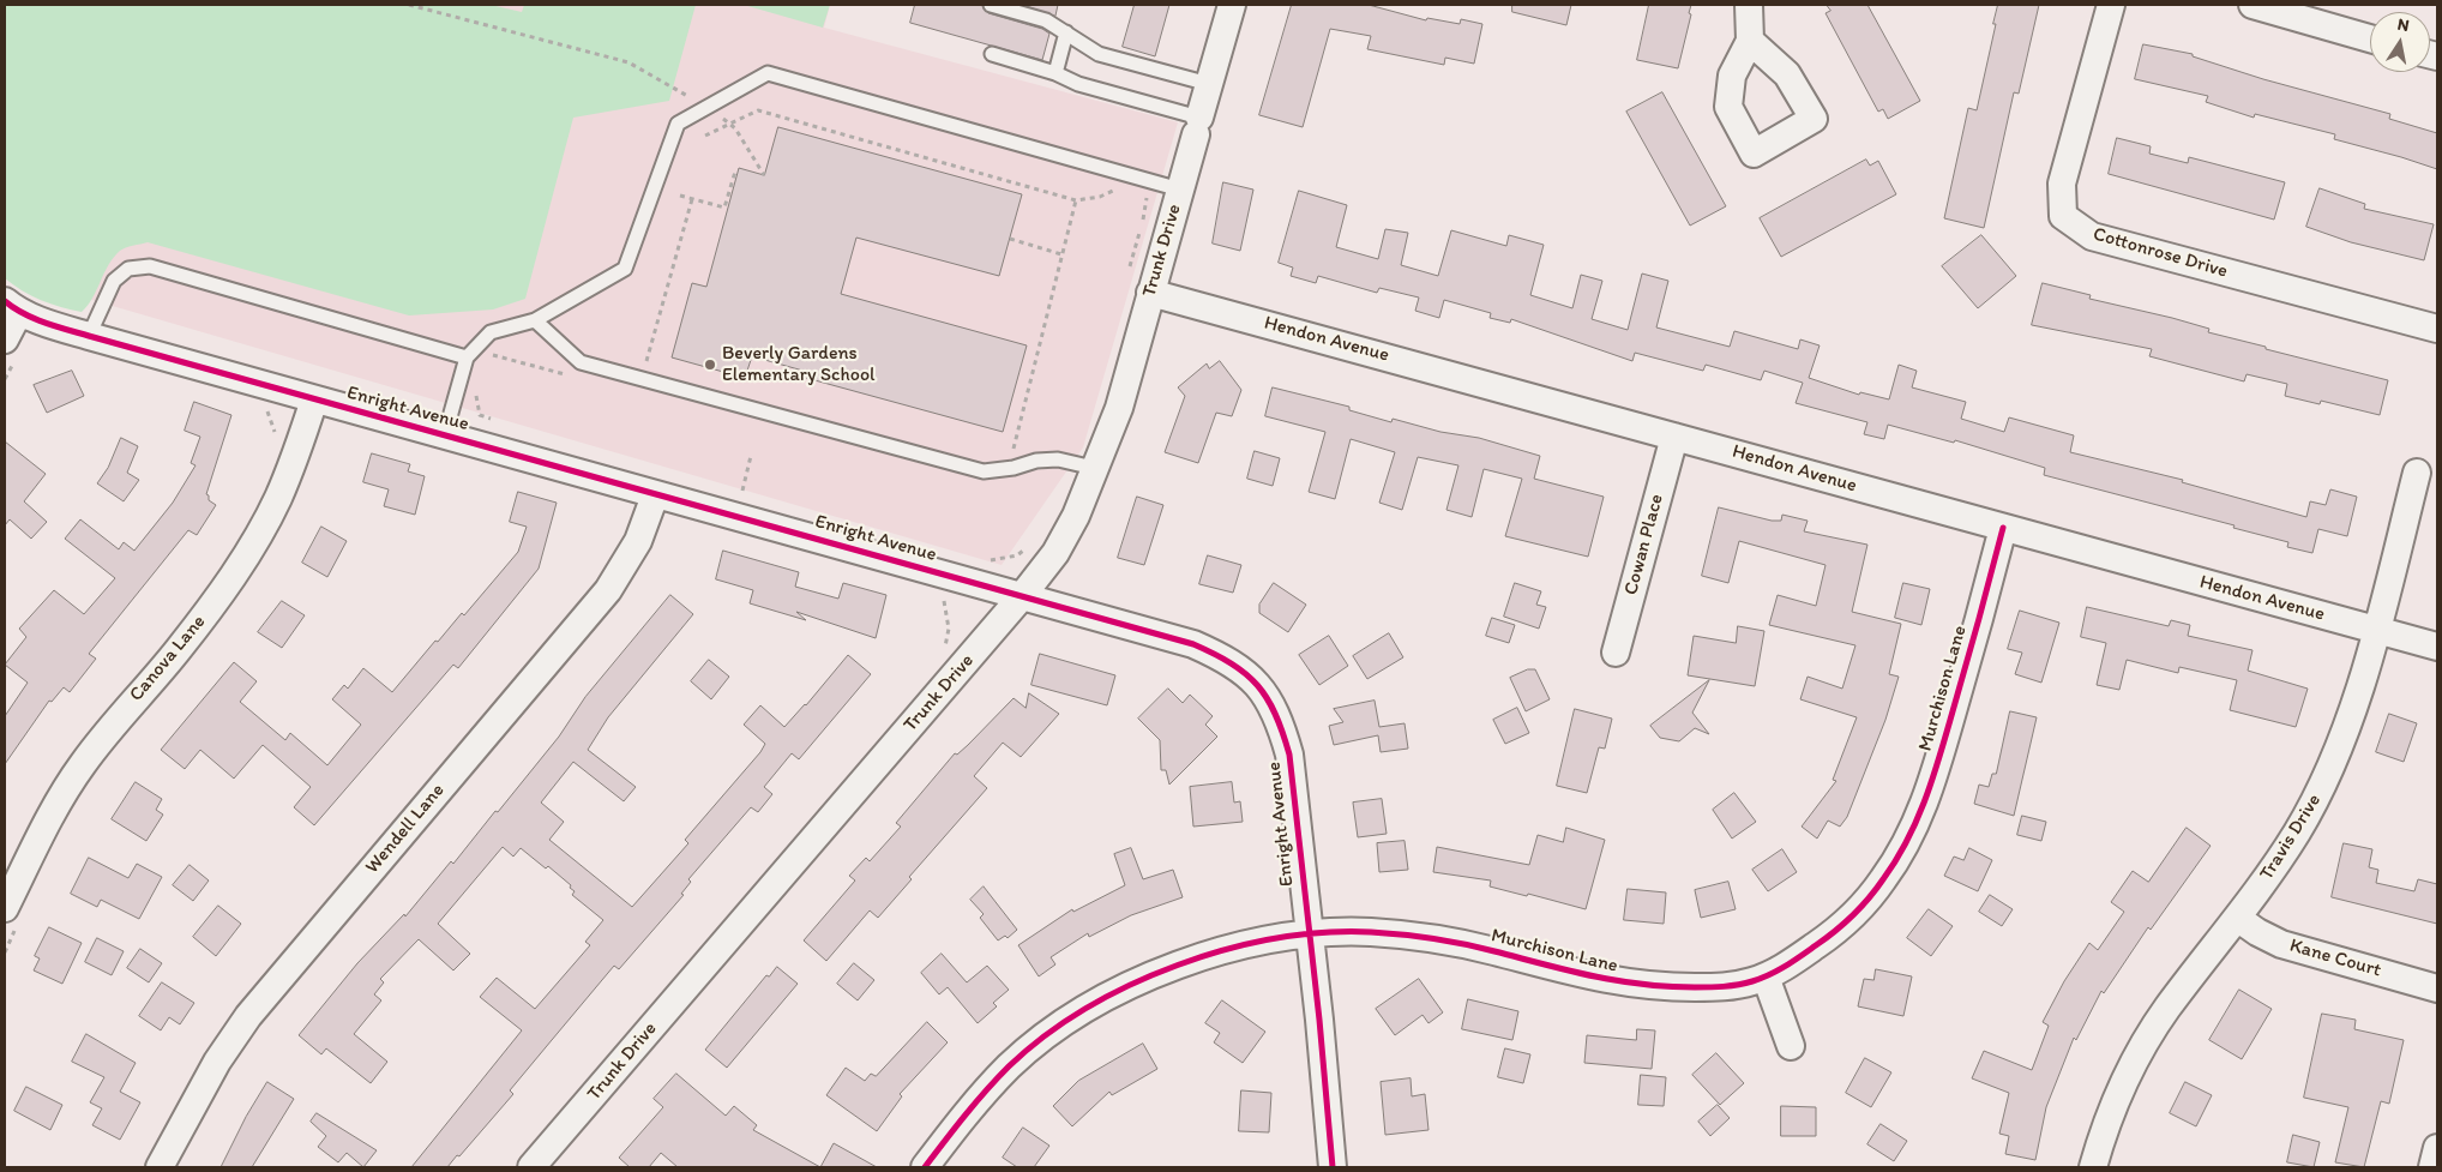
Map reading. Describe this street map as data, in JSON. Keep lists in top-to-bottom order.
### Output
{
  "streets": {
    "street": [
      "Trunk Drive",
      "Cottonrose Drive",
      "Hendon Avenue",
      "Enright Avenue",
      "Cowan Place",
      "Canova Lane",
      "Murchison Lane",
      "Wendell Lane",
      "Travis Drive",
      "Kane Court"
    ]
  },
  "crossings": [
    ["Trunk Drive", "Hendon Avenue"],
    ["Trunk Drive", "Enright Avenue"],
    ["Hendon Avenue", "Cowan Place"],
    ["Hendon Avenue", "Murchison Lane"],
    ["Hendon Avenue", "Travis Drive"],
    ["Enright Avenue", "Canova Lane"],
    ["Enright Avenue", "Murchison Lane"],
    ["Enright Avenue", "Wendell Lane"],
    ["Travis Drive", "Kane Court"]
  ],
  "places": ["Beverly Gardens Elementary School"],
  "north": "top"
}
